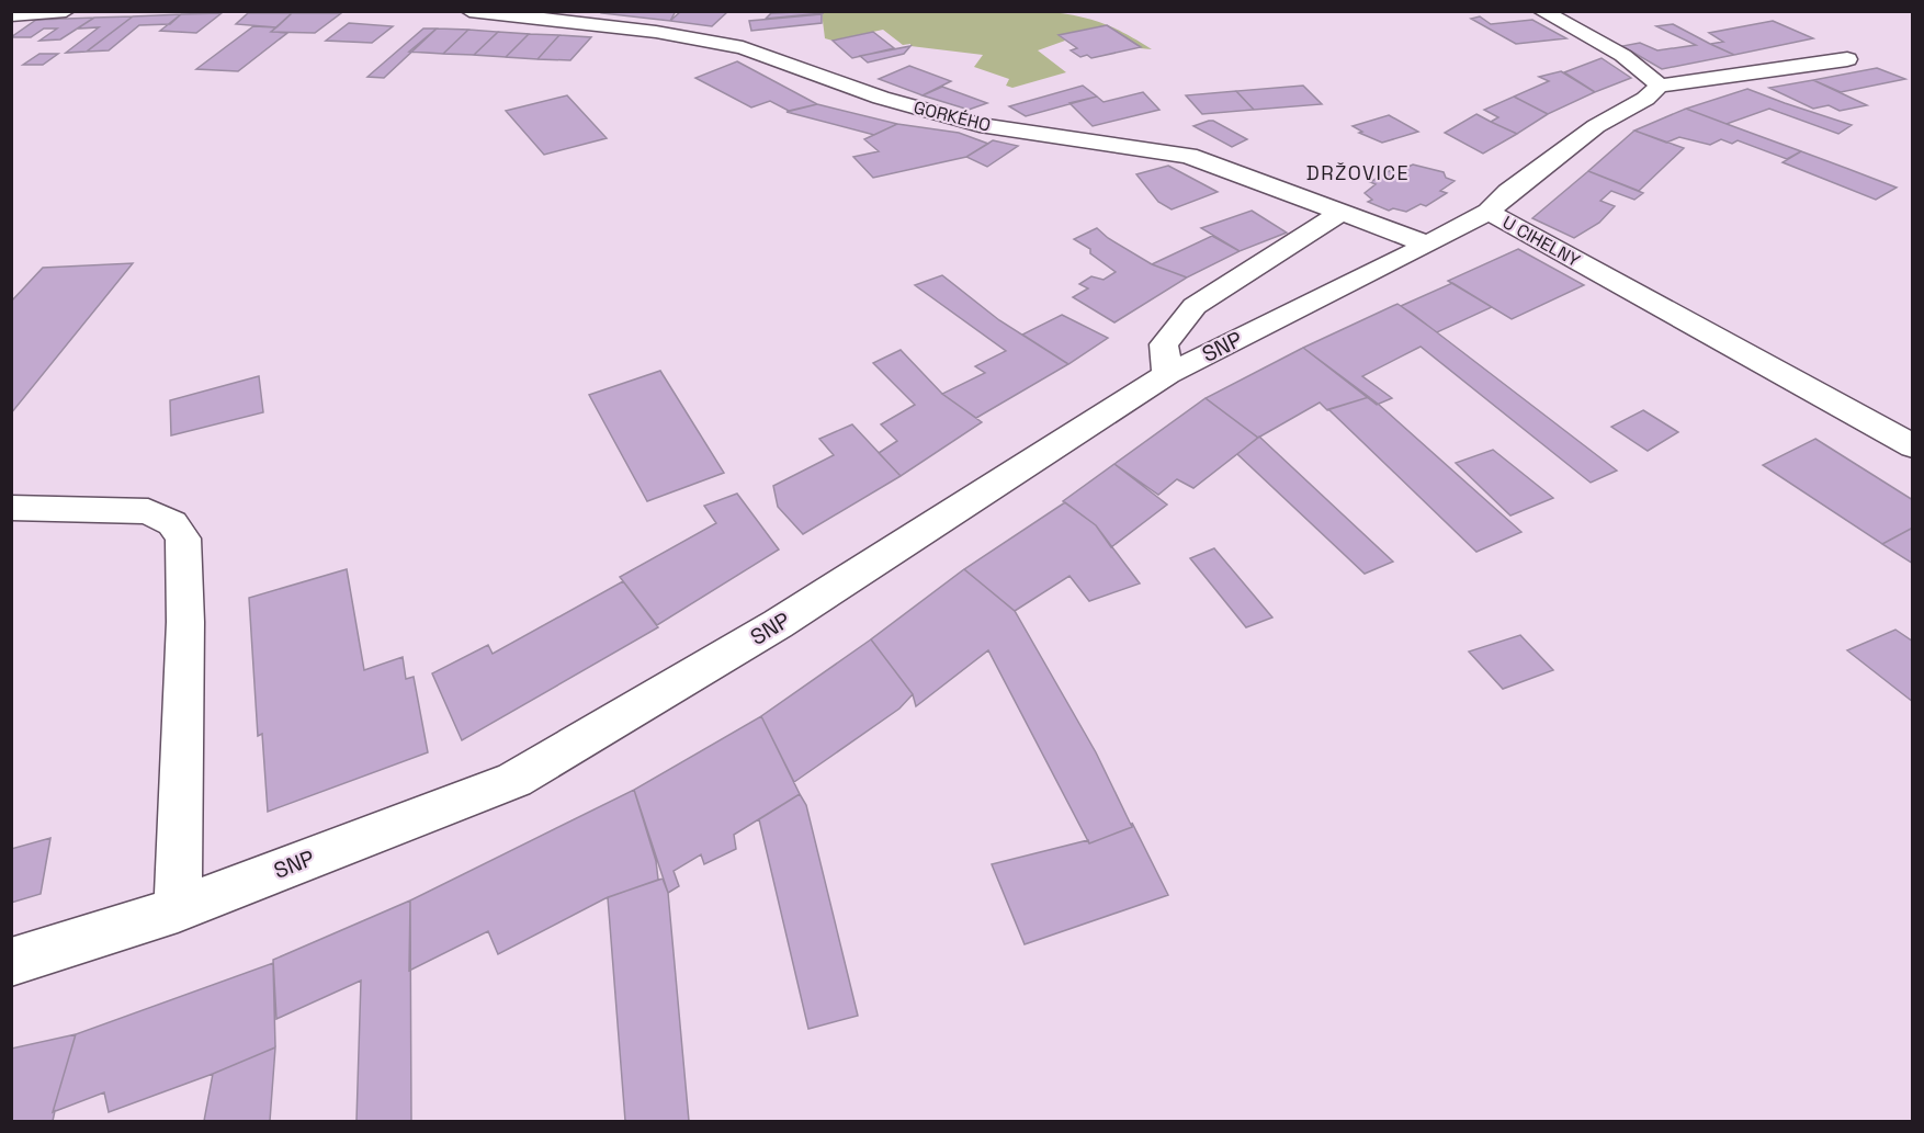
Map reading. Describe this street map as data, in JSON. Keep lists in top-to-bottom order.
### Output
{
  "streets": {
    "street": ["GORKÉHO", "U CIHELNY", "SNP"]
  },
  "crossings": [
    ["GORKÉHO", "SNP"],
    ["U CIHELNY", "SNP"]
  ],
  "districts": ["DRŽOVICE"]
}
